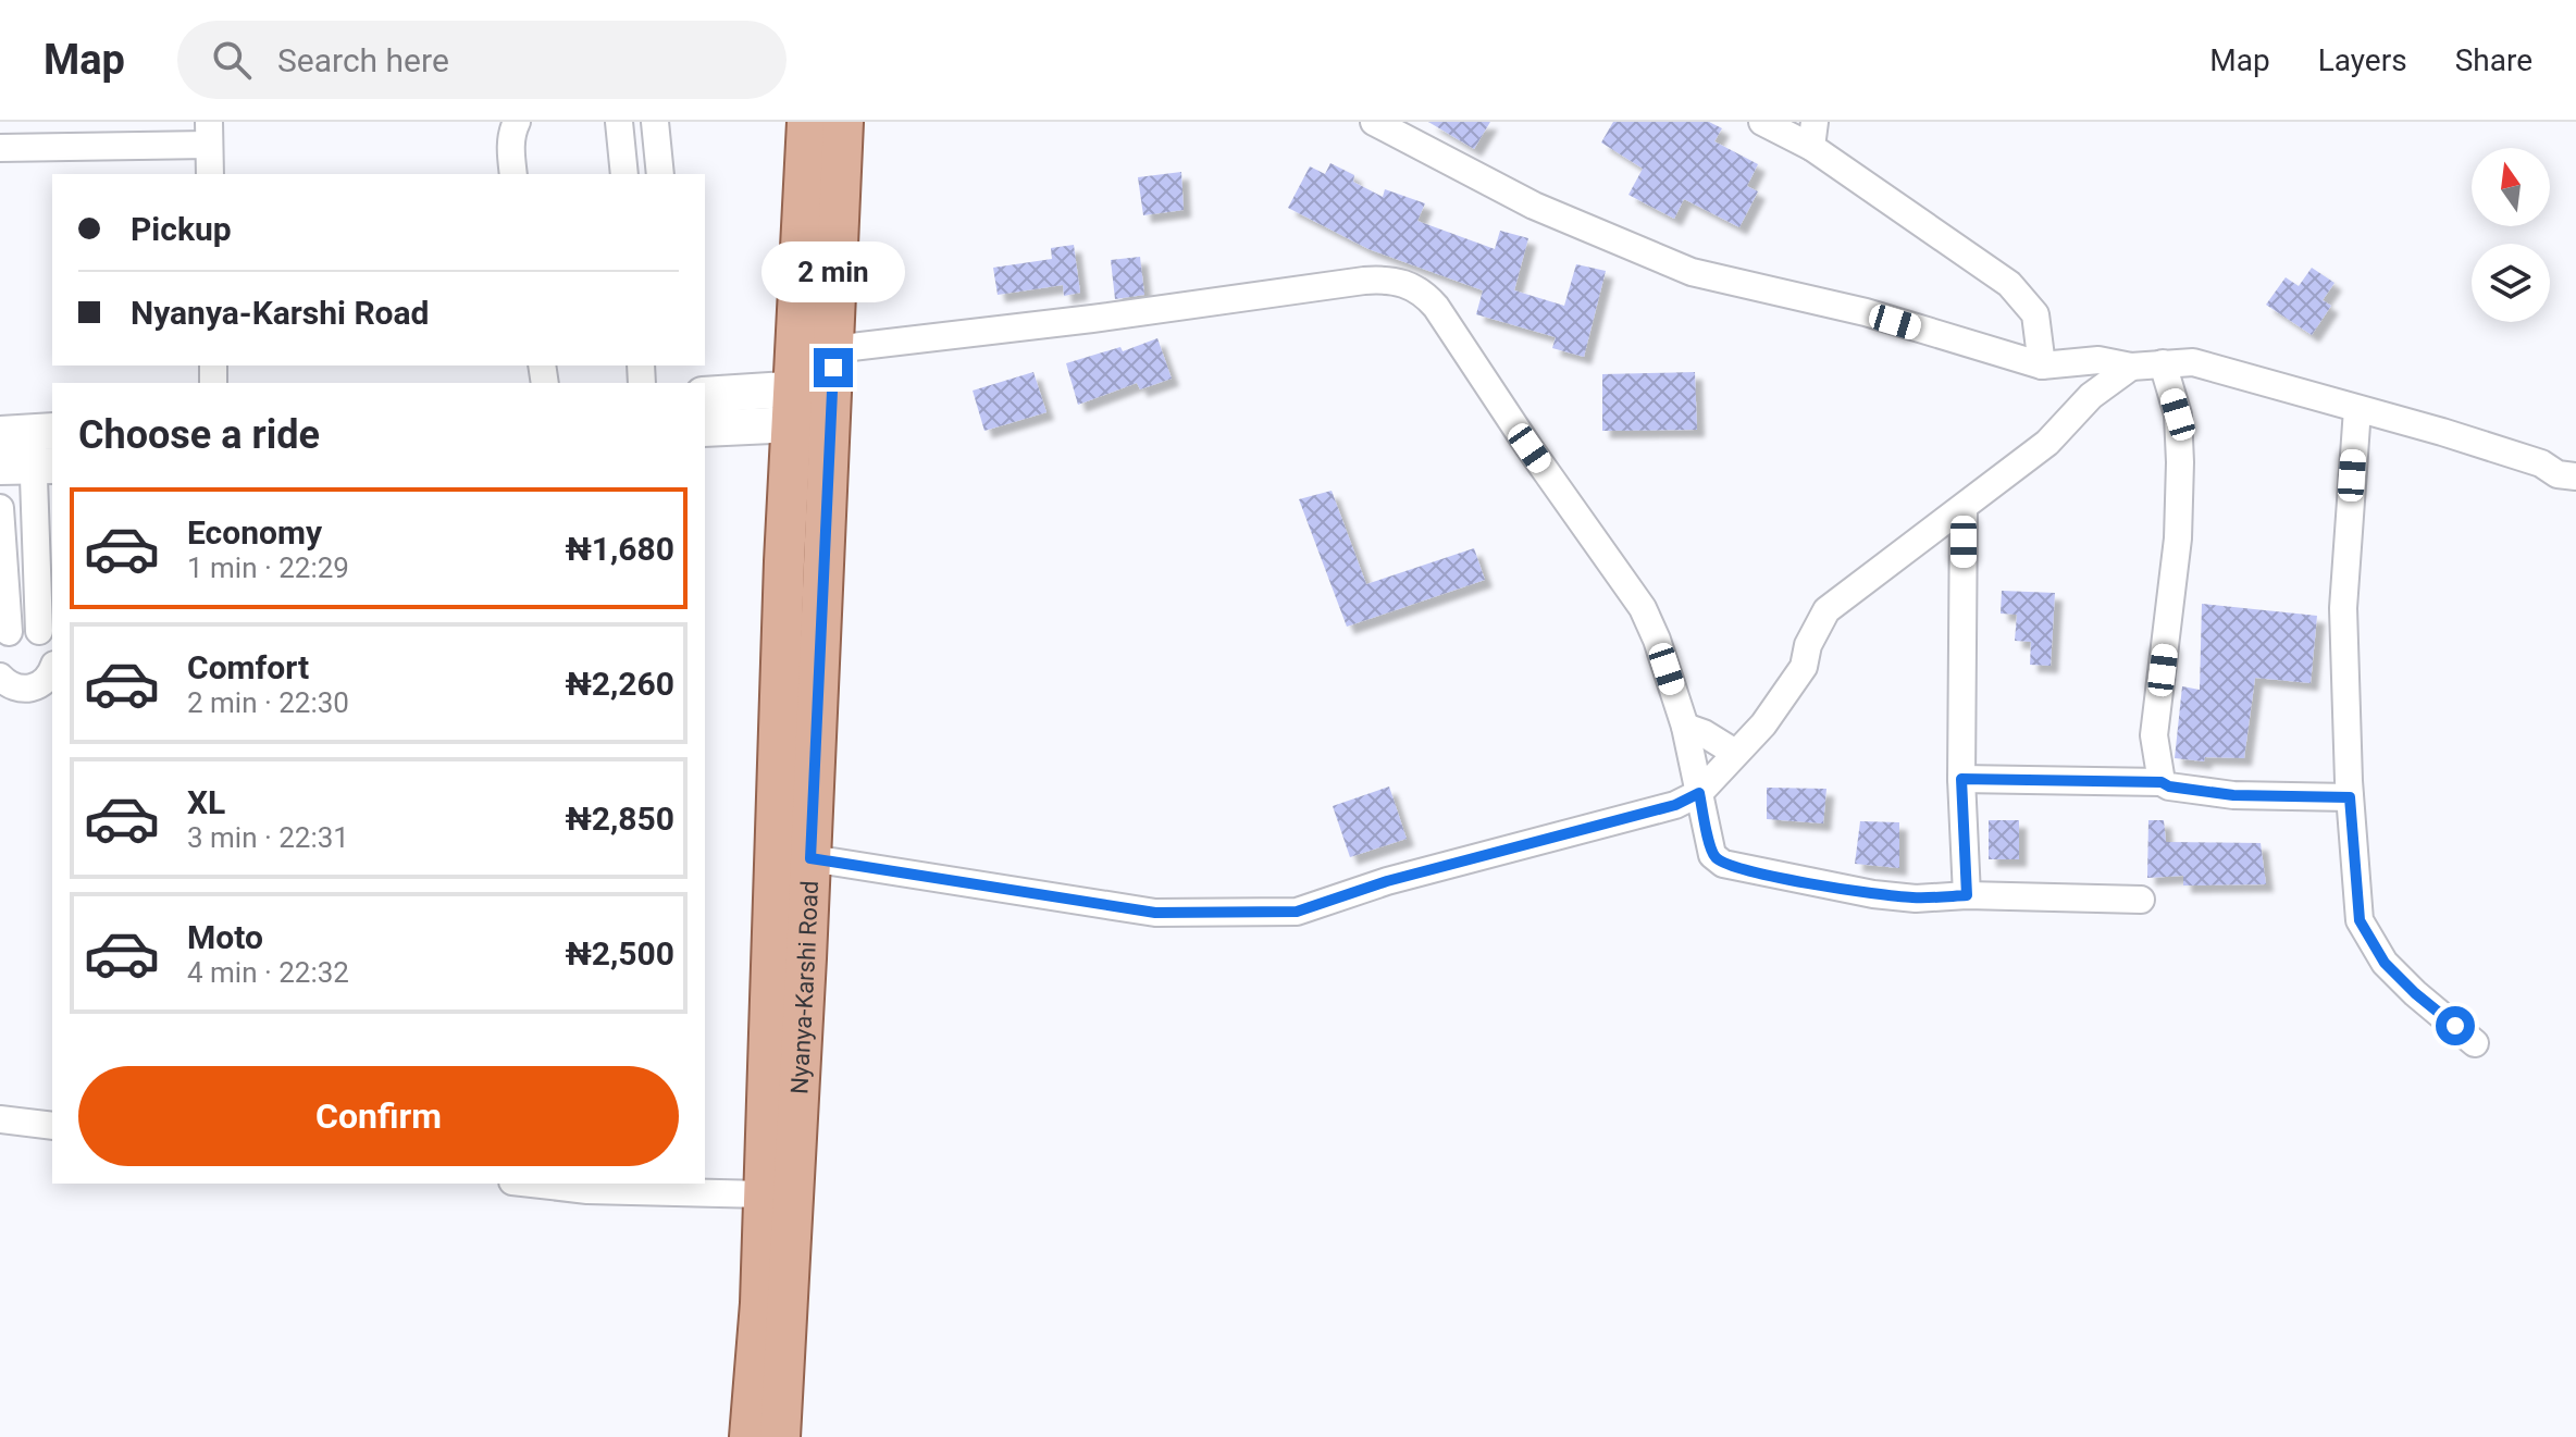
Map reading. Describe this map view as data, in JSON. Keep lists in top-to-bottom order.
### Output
{
  "streets": {
    "main road": ["Nyanya-Karshi Road"]
  },
  "north": "top",
  "page": {
    "header": "Map",
    "search": "Search here",
    "nav": ["Map", "Layers", "Share"],
    "banner": ["Pickup", "Nyanya-Karshi Road"],
    "bubble": "2 min",
    "heading": "Choose a ride",
    "list": [
      {
        "name": "Economy",
        "note": "1 min · 22:29",
        "value": "₦1,680"
      },
      {
        "name": "Comfort",
        "note": "2 min · 22:30",
        "value": "₦2,260"
      },
      {
        "name": "XL",
        "note": "3 min · 22:31",
        "value": "₦2,850"
      },
      {
        "name": "Moto",
        "note": "4 min · 22:32",
        "value": "₦2,500"
      }
    ],
    "buttons": "Confirm"
  }
}
